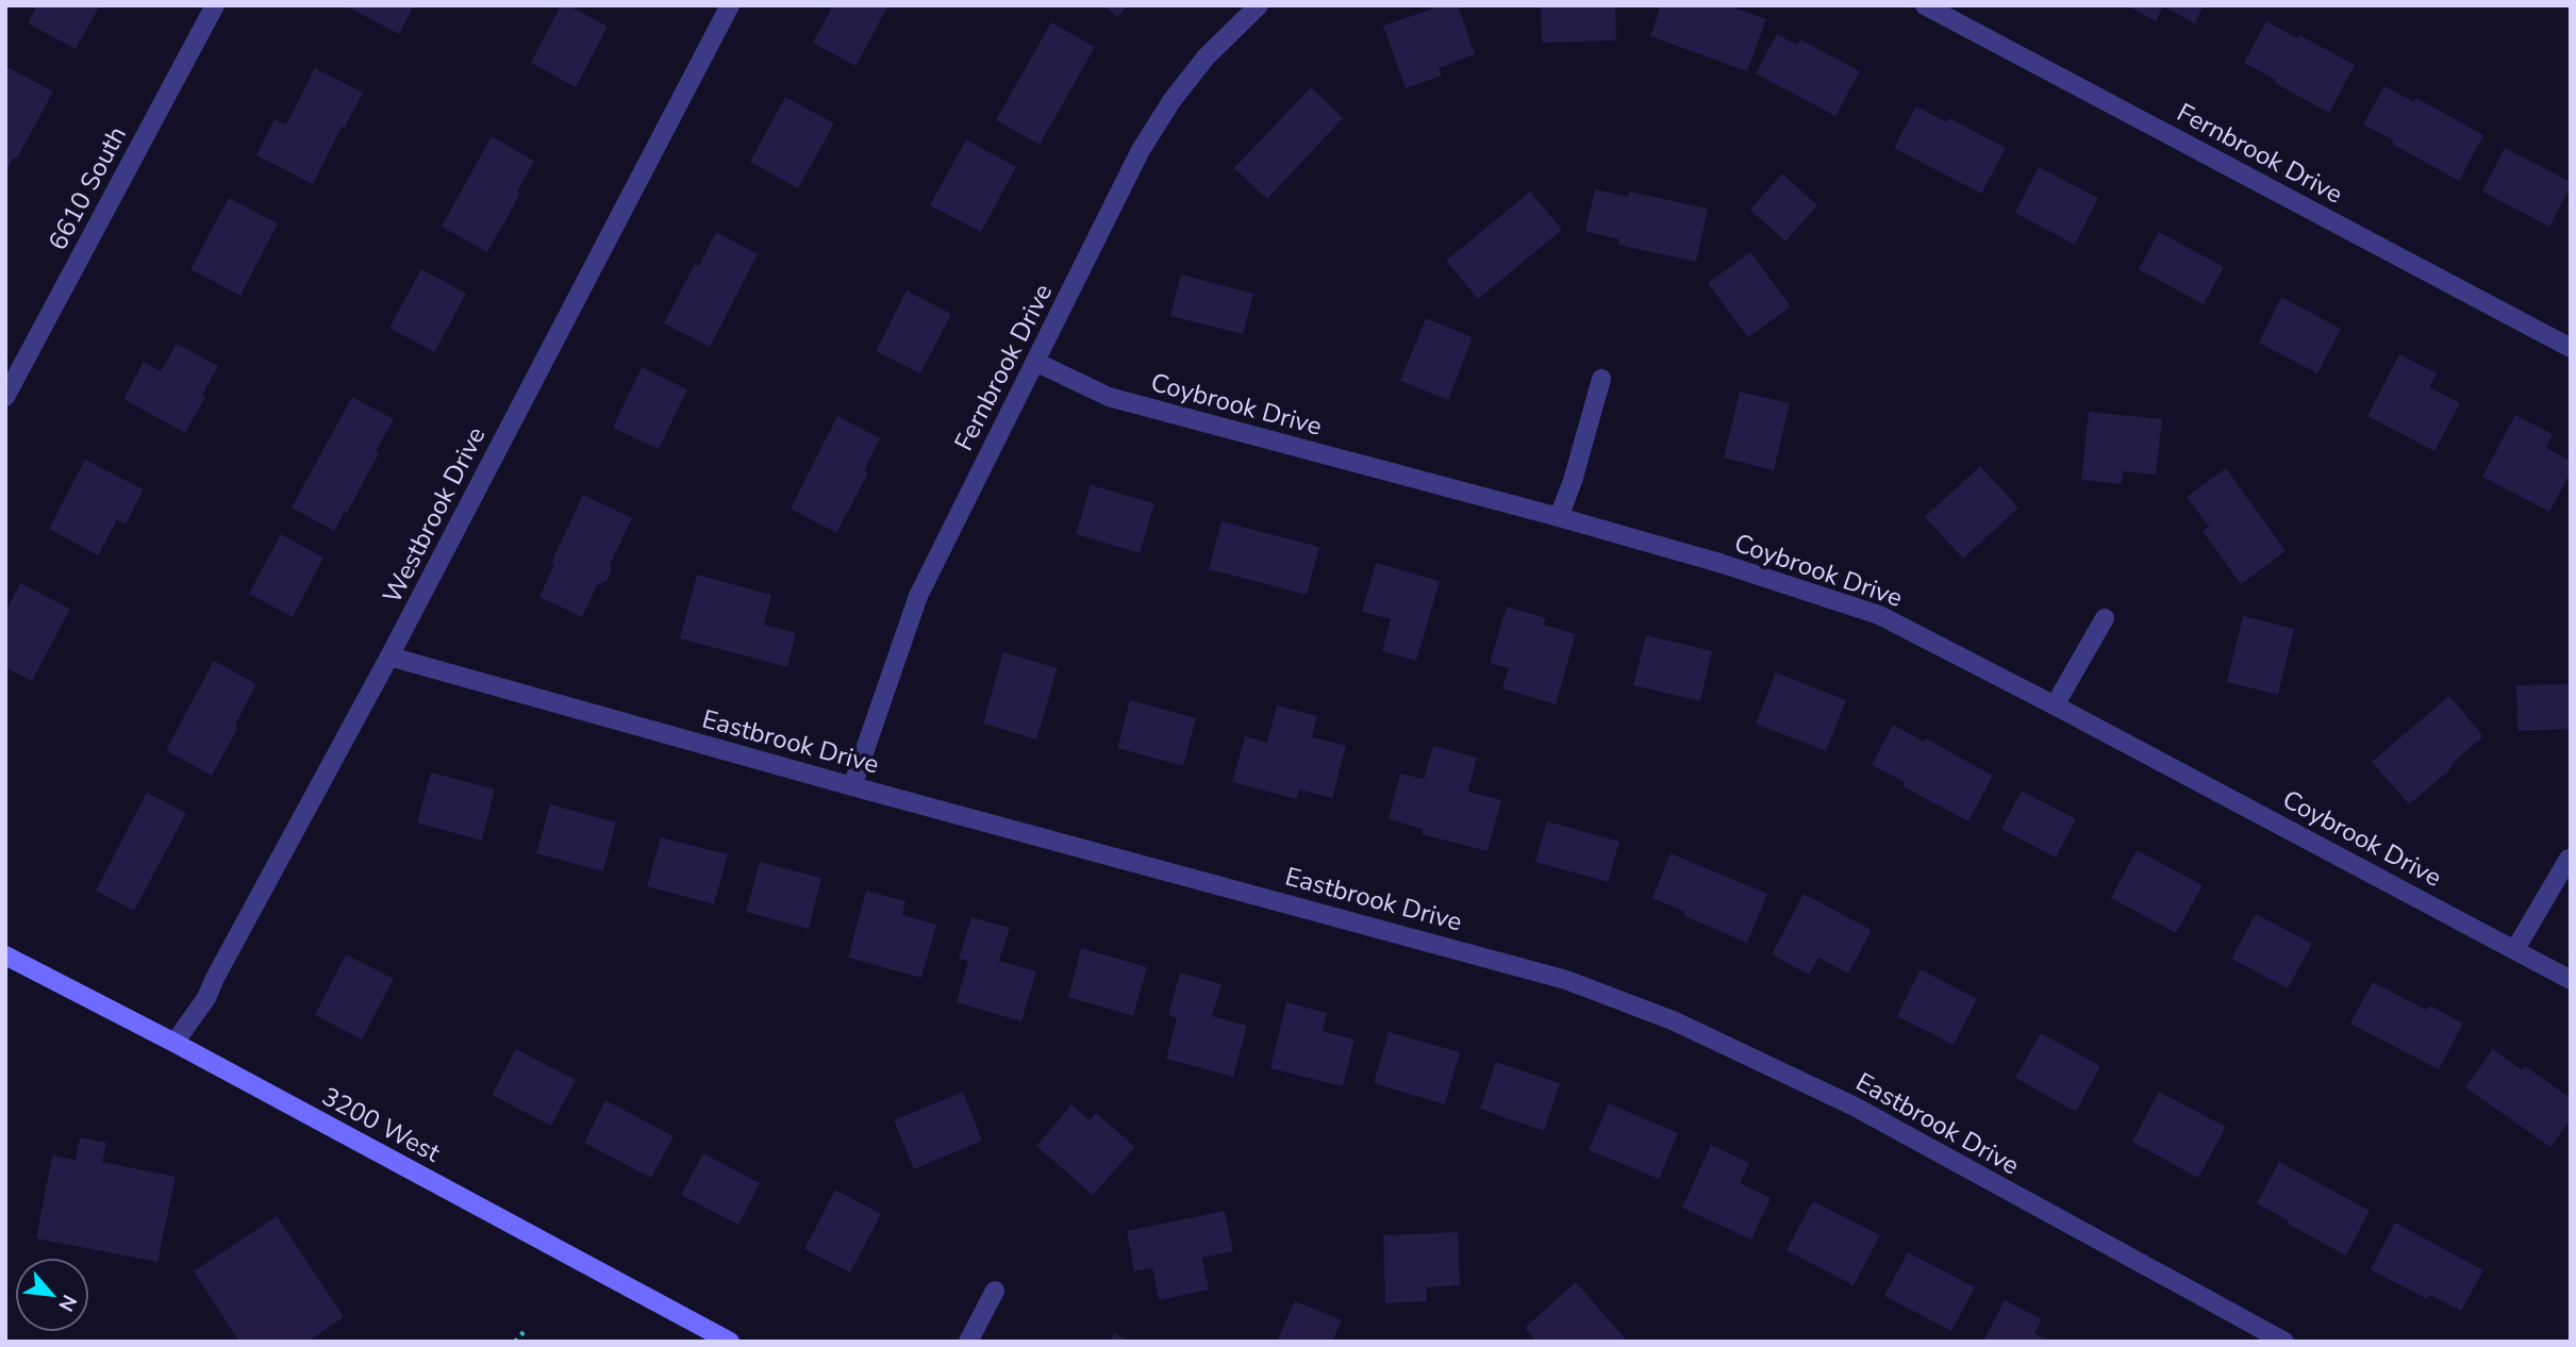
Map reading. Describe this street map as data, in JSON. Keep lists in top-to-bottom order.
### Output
{
  "streets": {
    "street": [
      "Fernbrook Drive",
      "6610 South",
      "Coybrook Drive",
      "Westbrook Drive",
      "Eastbrook Drive",
      "3200 West"
    ]
  },
  "crossings": [
    ["Fernbrook Drive", "Coybrook Drive"],
    ["Fernbrook Drive", "Eastbrook Drive"],
    ["Westbrook Drive", "Eastbrook Drive"],
    ["Westbrook Drive", "3200 West"]
  ],
  "north": "bottom right"
}
